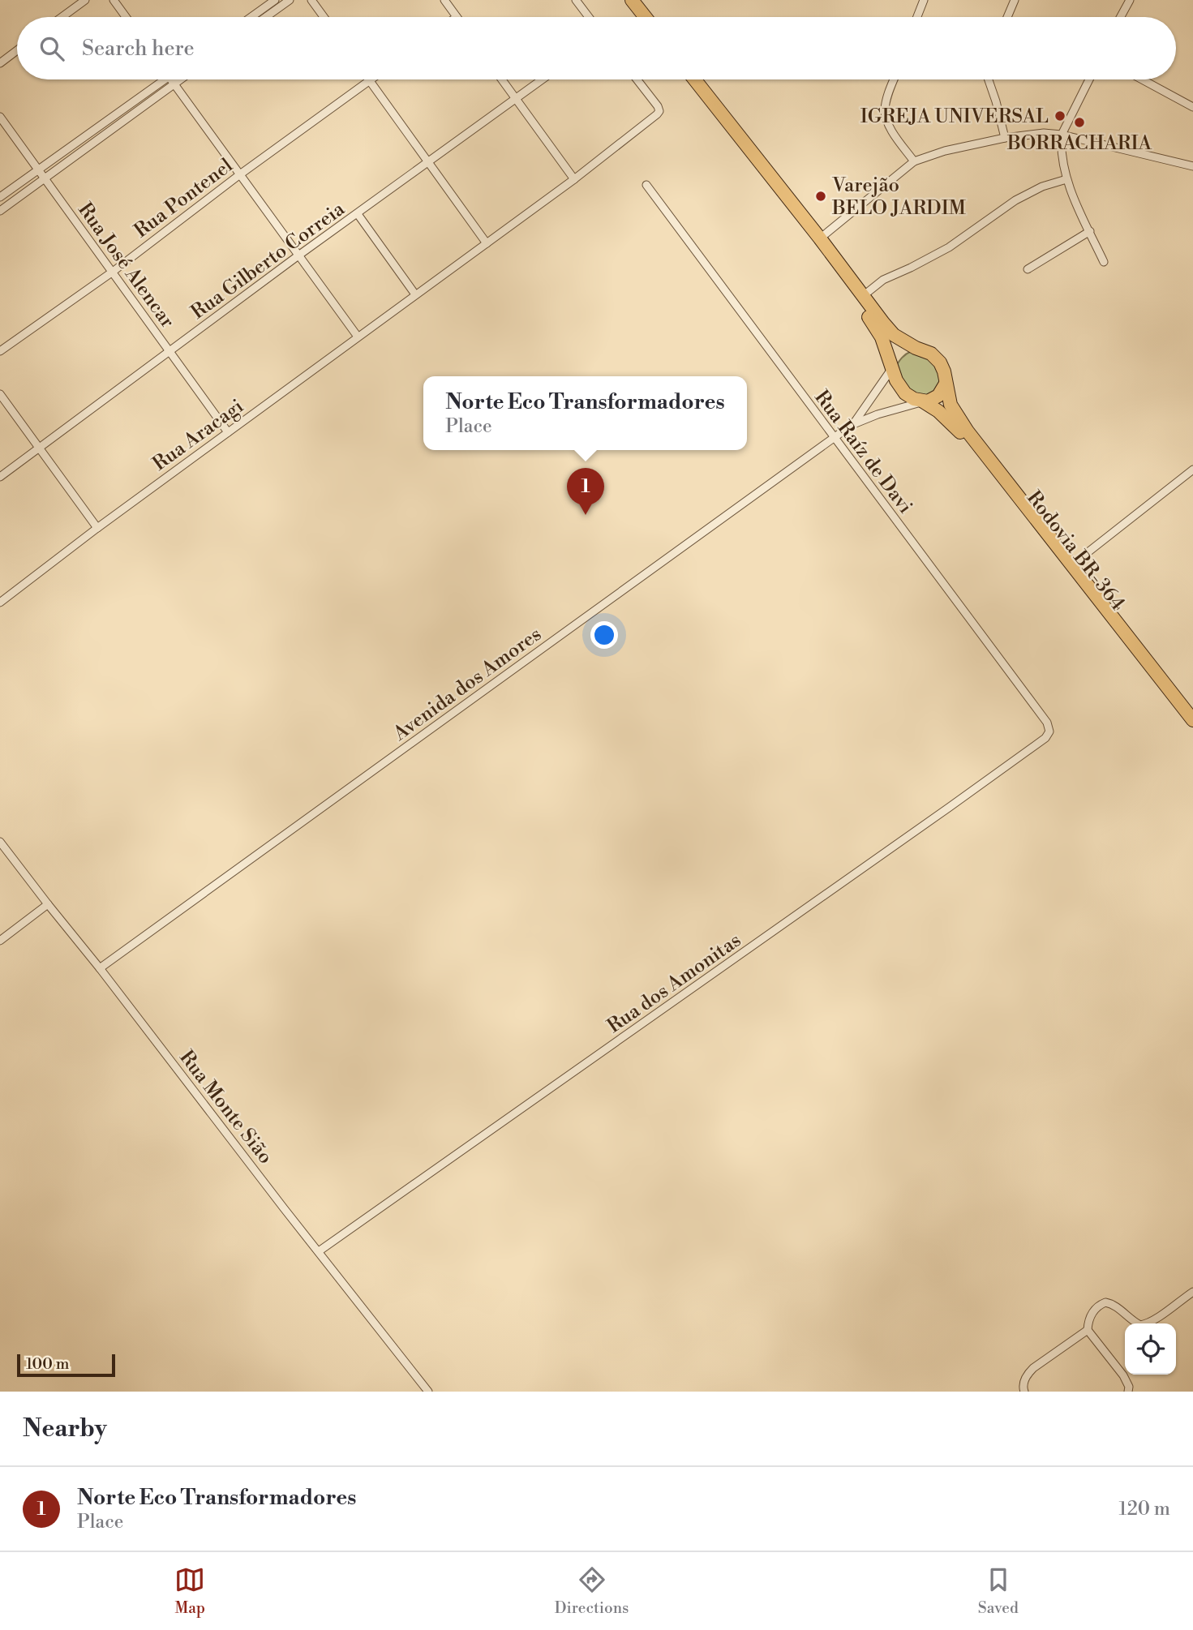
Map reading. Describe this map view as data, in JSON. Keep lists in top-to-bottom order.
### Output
{
  "streets": {
    "highway": ["Rodovia BR-364"],
    "street": [
      "Rua Pontenel",
      "Rua Gilberto Correia",
      "Rua José Alencar",
      "Rua Aracagi",
      "Rua Raíz de Davi",
      "Avenida dos Amores",
      "Rua dos Amonitas",
      "Rua Monte Sião"
    ]
  },
  "crossings": [
    ["Rua Pontenel", "Rua José Alencar"],
    ["Rua Gilberto Correia", "Rua José Alencar"],
    ["Rua José Alencar", "Rua Aracagi"],
    ["Rua Raíz de Davi", "Avenida dos Amores"],
    ["Rua Raíz de Davi", "Rua dos Amonitas"],
    ["Rodovia BR-364", "Avenida dos Amores"],
    ["Avenida dos Amores", "Rua Monte Sião"],
    ["Rua dos Amonitas", "Rua Monte Sião"]
  ],
  "places": ["IGREJA UNIVERSAL", "BORRACHARIA", "Varejão BELO JARDIM"],
  "scale_bar": "100 m",
  "page": {
    "search": "Search here",
    "popup": ["Norte Eco Transformadores", "Place"],
    "pins": "1",
    "scale": "100 m",
    "heading": "Nearby",
    "list": [
      {
        "mark": "1",
        "name": "Norte Eco Transformadores",
        "note": "Place",
        "value": "120 m"
      }
    ],
    "nav": ["Map", "Directions", "Saved"]
  }
}
